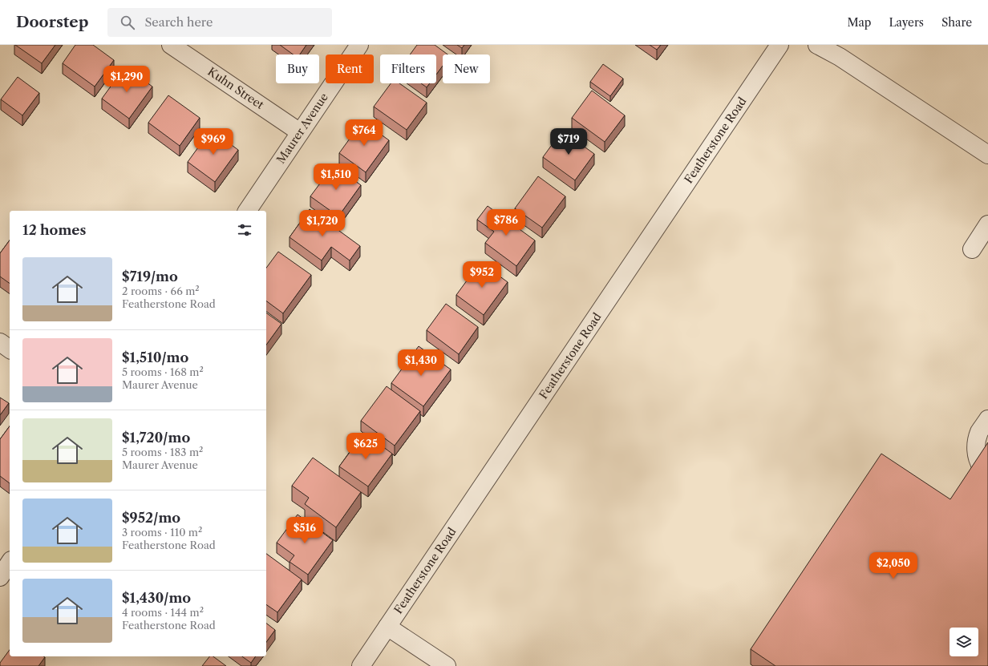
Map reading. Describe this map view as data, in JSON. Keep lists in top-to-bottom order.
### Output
{
  "streets": {
    "street": ["Kuhn Street", "Maurer Avenue", "Featherstone Road"]
  },
  "crossings": [
    ["Kuhn Street", "Maurer Avenue"]
  ],
  "page": {
    "header": "Doorstep",
    "search": "Search here",
    "nav": ["Map", "Layers", "Share"],
    "chip": [
      "Buy",
      "Rent",
      "Filters",
      "New"
    ],
    "price": [
      "$1,290",
      "$764",
      "$969",
      "$719",
      "$1,510",
      "$786",
      "$1,720",
      "$952",
      "$1,430",
      "$625",
      "$516",
      "$2,050"
    ],
    "heading": "12 homes",
    "list": [
      {
        "name": "$719/mo",
        "note": "2 rooms · 66 m² · Featherstone Road"
      },
      {
        "name": "$1,510/mo",
        "note": "5 rooms · 168 m² · Maurer Avenue"
      },
      {
        "name": "$1,720/mo",
        "note": "5 rooms · 183 m² · Maurer Avenue"
      },
      {
        "name": "$952/mo",
        "note": "3 rooms · 110 m² · Featherstone Road"
      },
      {
        "name": "$1,430/mo",
        "note": "4 rooms · 144 m² · Featherstone Road"
      }
    ]
  }
}
